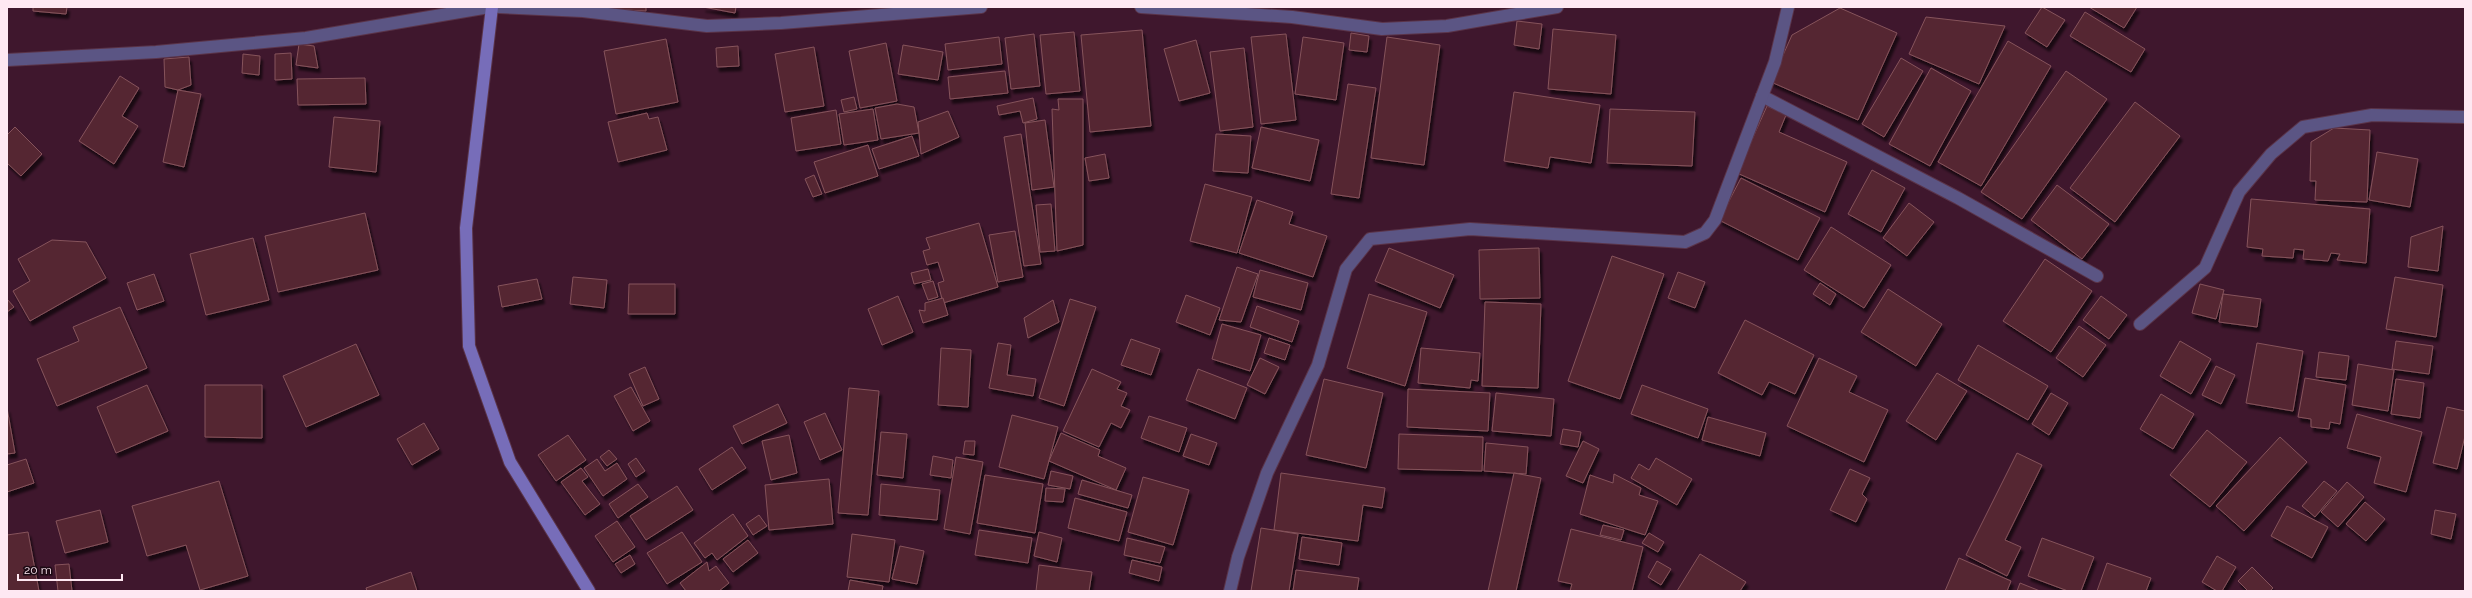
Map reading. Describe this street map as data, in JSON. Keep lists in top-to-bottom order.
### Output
{
  "scale_bar": "20 m"
}
